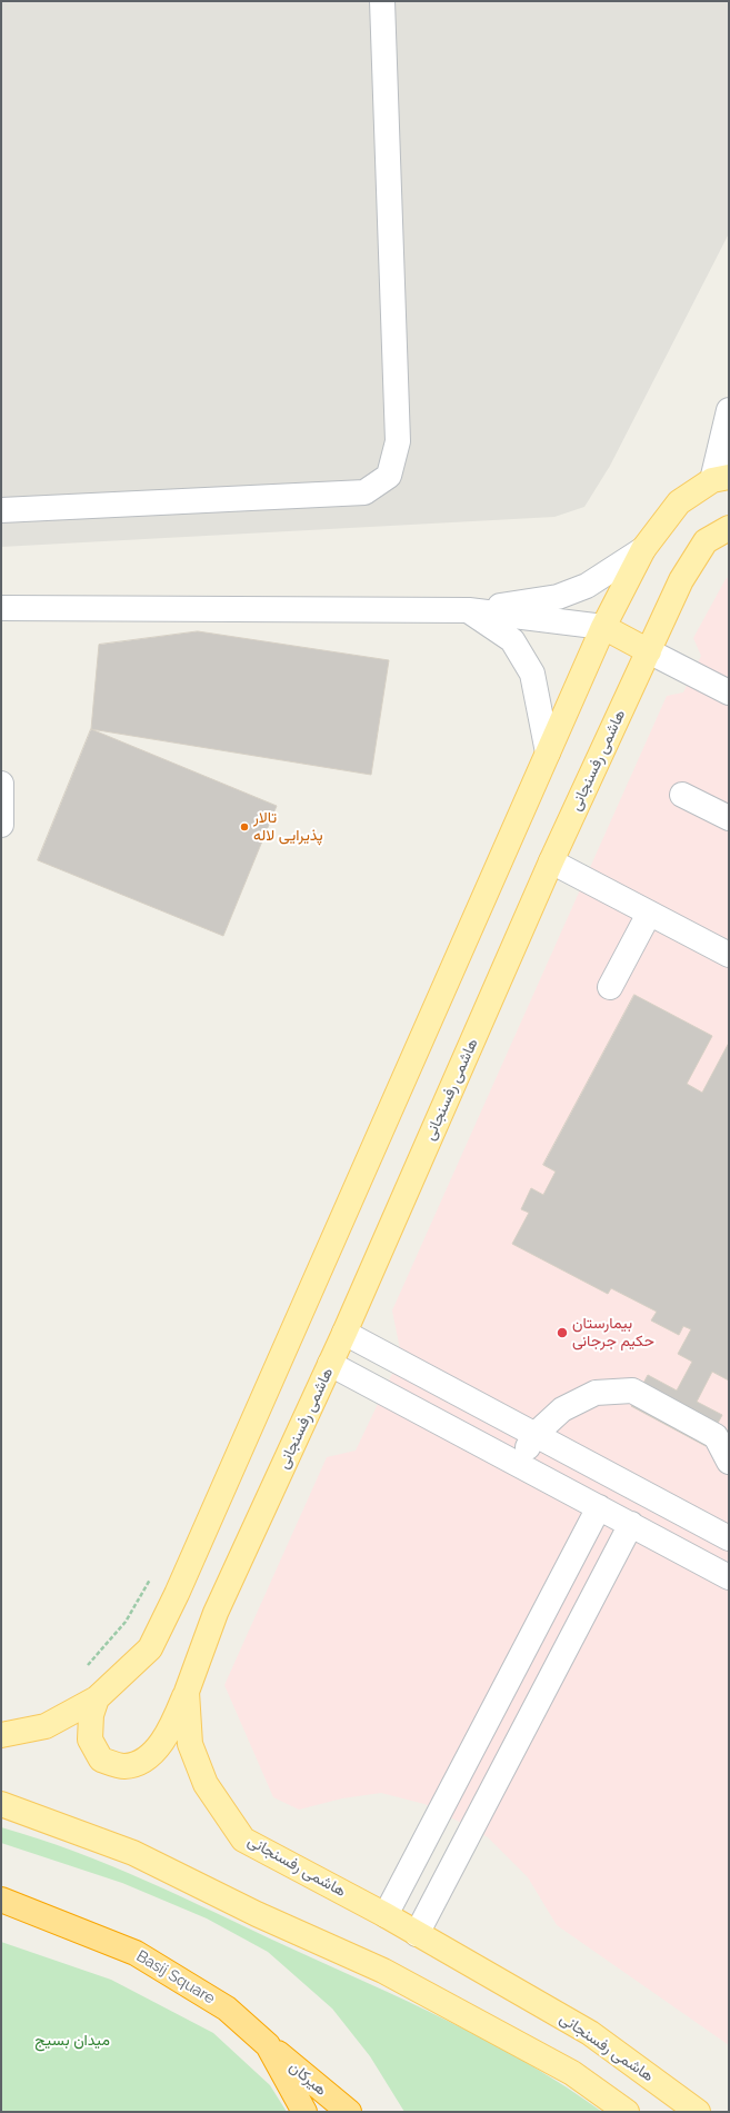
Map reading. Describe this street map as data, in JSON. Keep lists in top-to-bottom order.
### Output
{
  "streets": {
    "highway": ["Basij Square", "هیرکان"],
    "main road": ["هاشمی رفسنجانی"]
  },
  "crossings": [
    ["Basij Square", "هیرکان"]
  ],
  "parks": ["میدان بسیج"],
  "places": ["تالار پذیرایی لاله", "بیمارستان حکیم جرجانی"]
}
